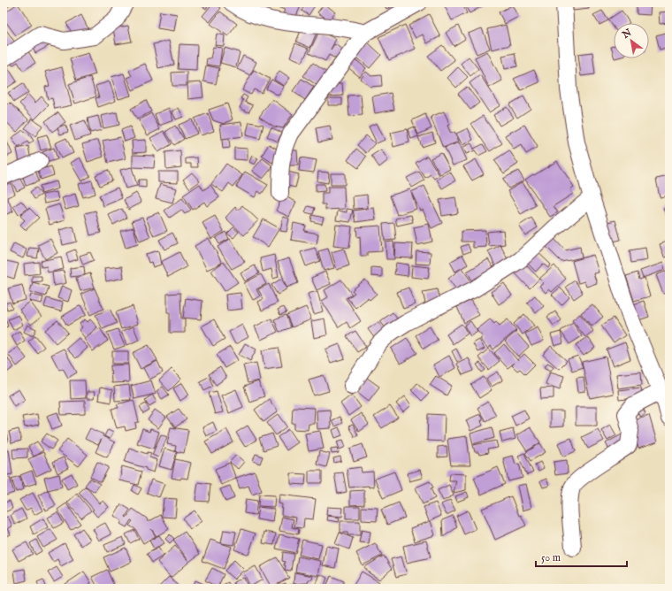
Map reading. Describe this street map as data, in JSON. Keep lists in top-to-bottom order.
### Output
{
  "scale_bar": "50 m",
  "north": "top left"
}
